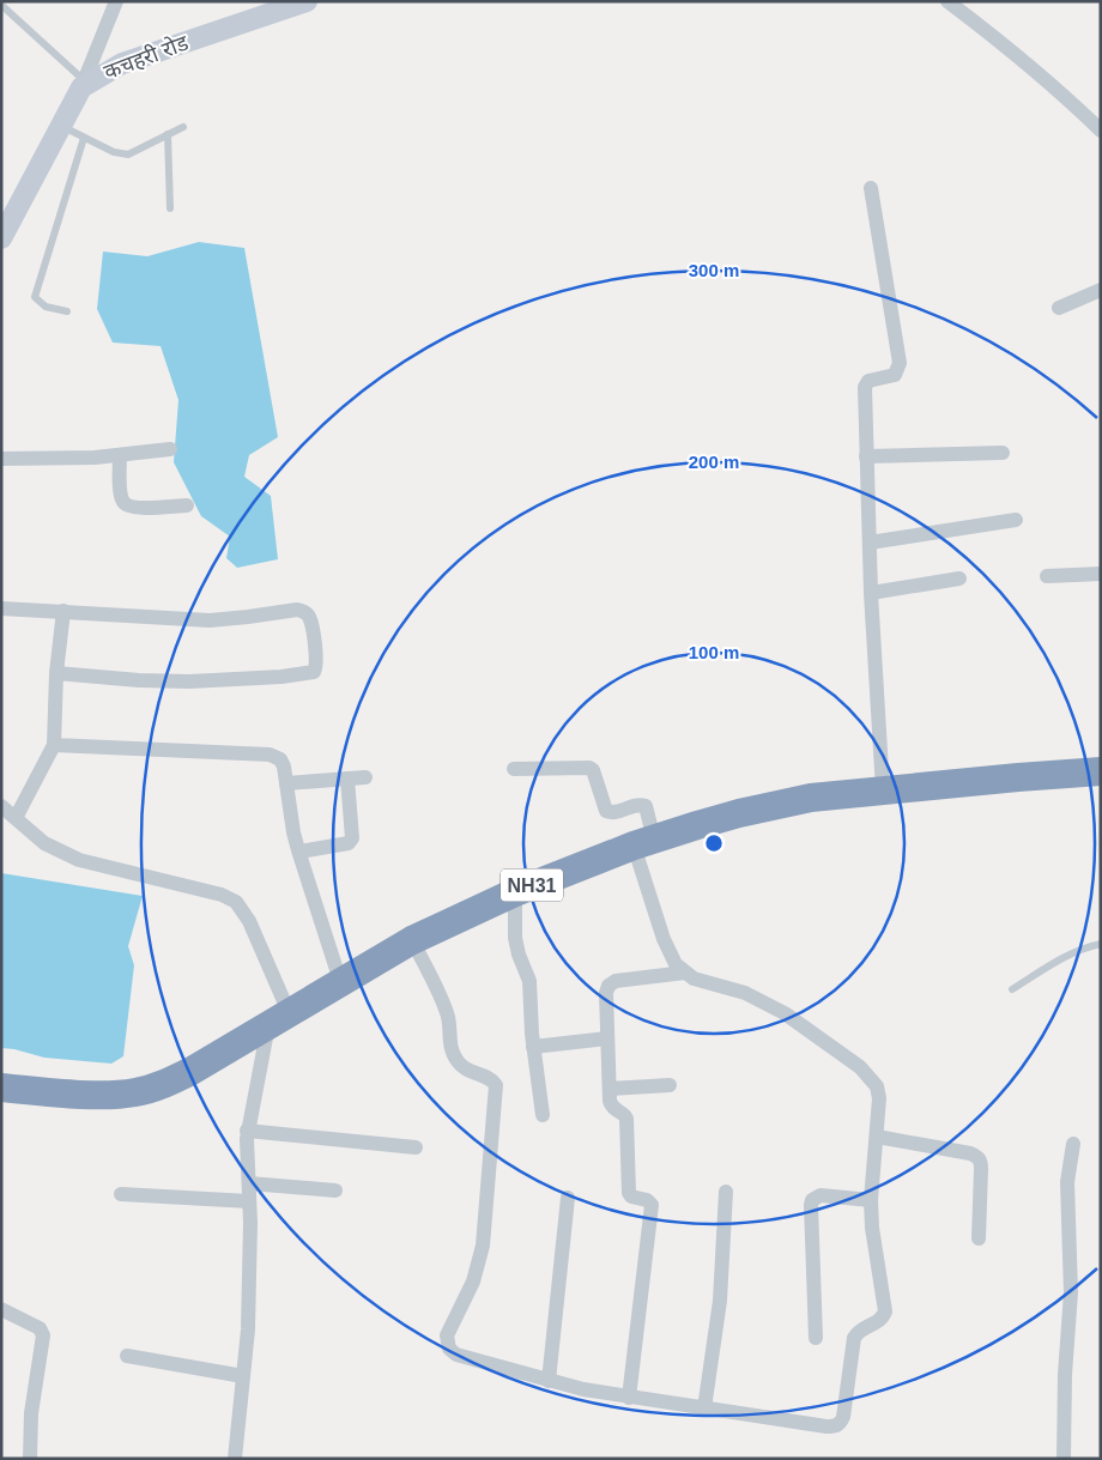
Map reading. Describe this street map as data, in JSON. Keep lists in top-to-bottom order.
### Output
{
  "streets": {
    "highway": ["NH31"],
    "main road": ["कचहरी रोड"]
  },
  "rings": ["300 m", "200 m", "100 m"]
}
